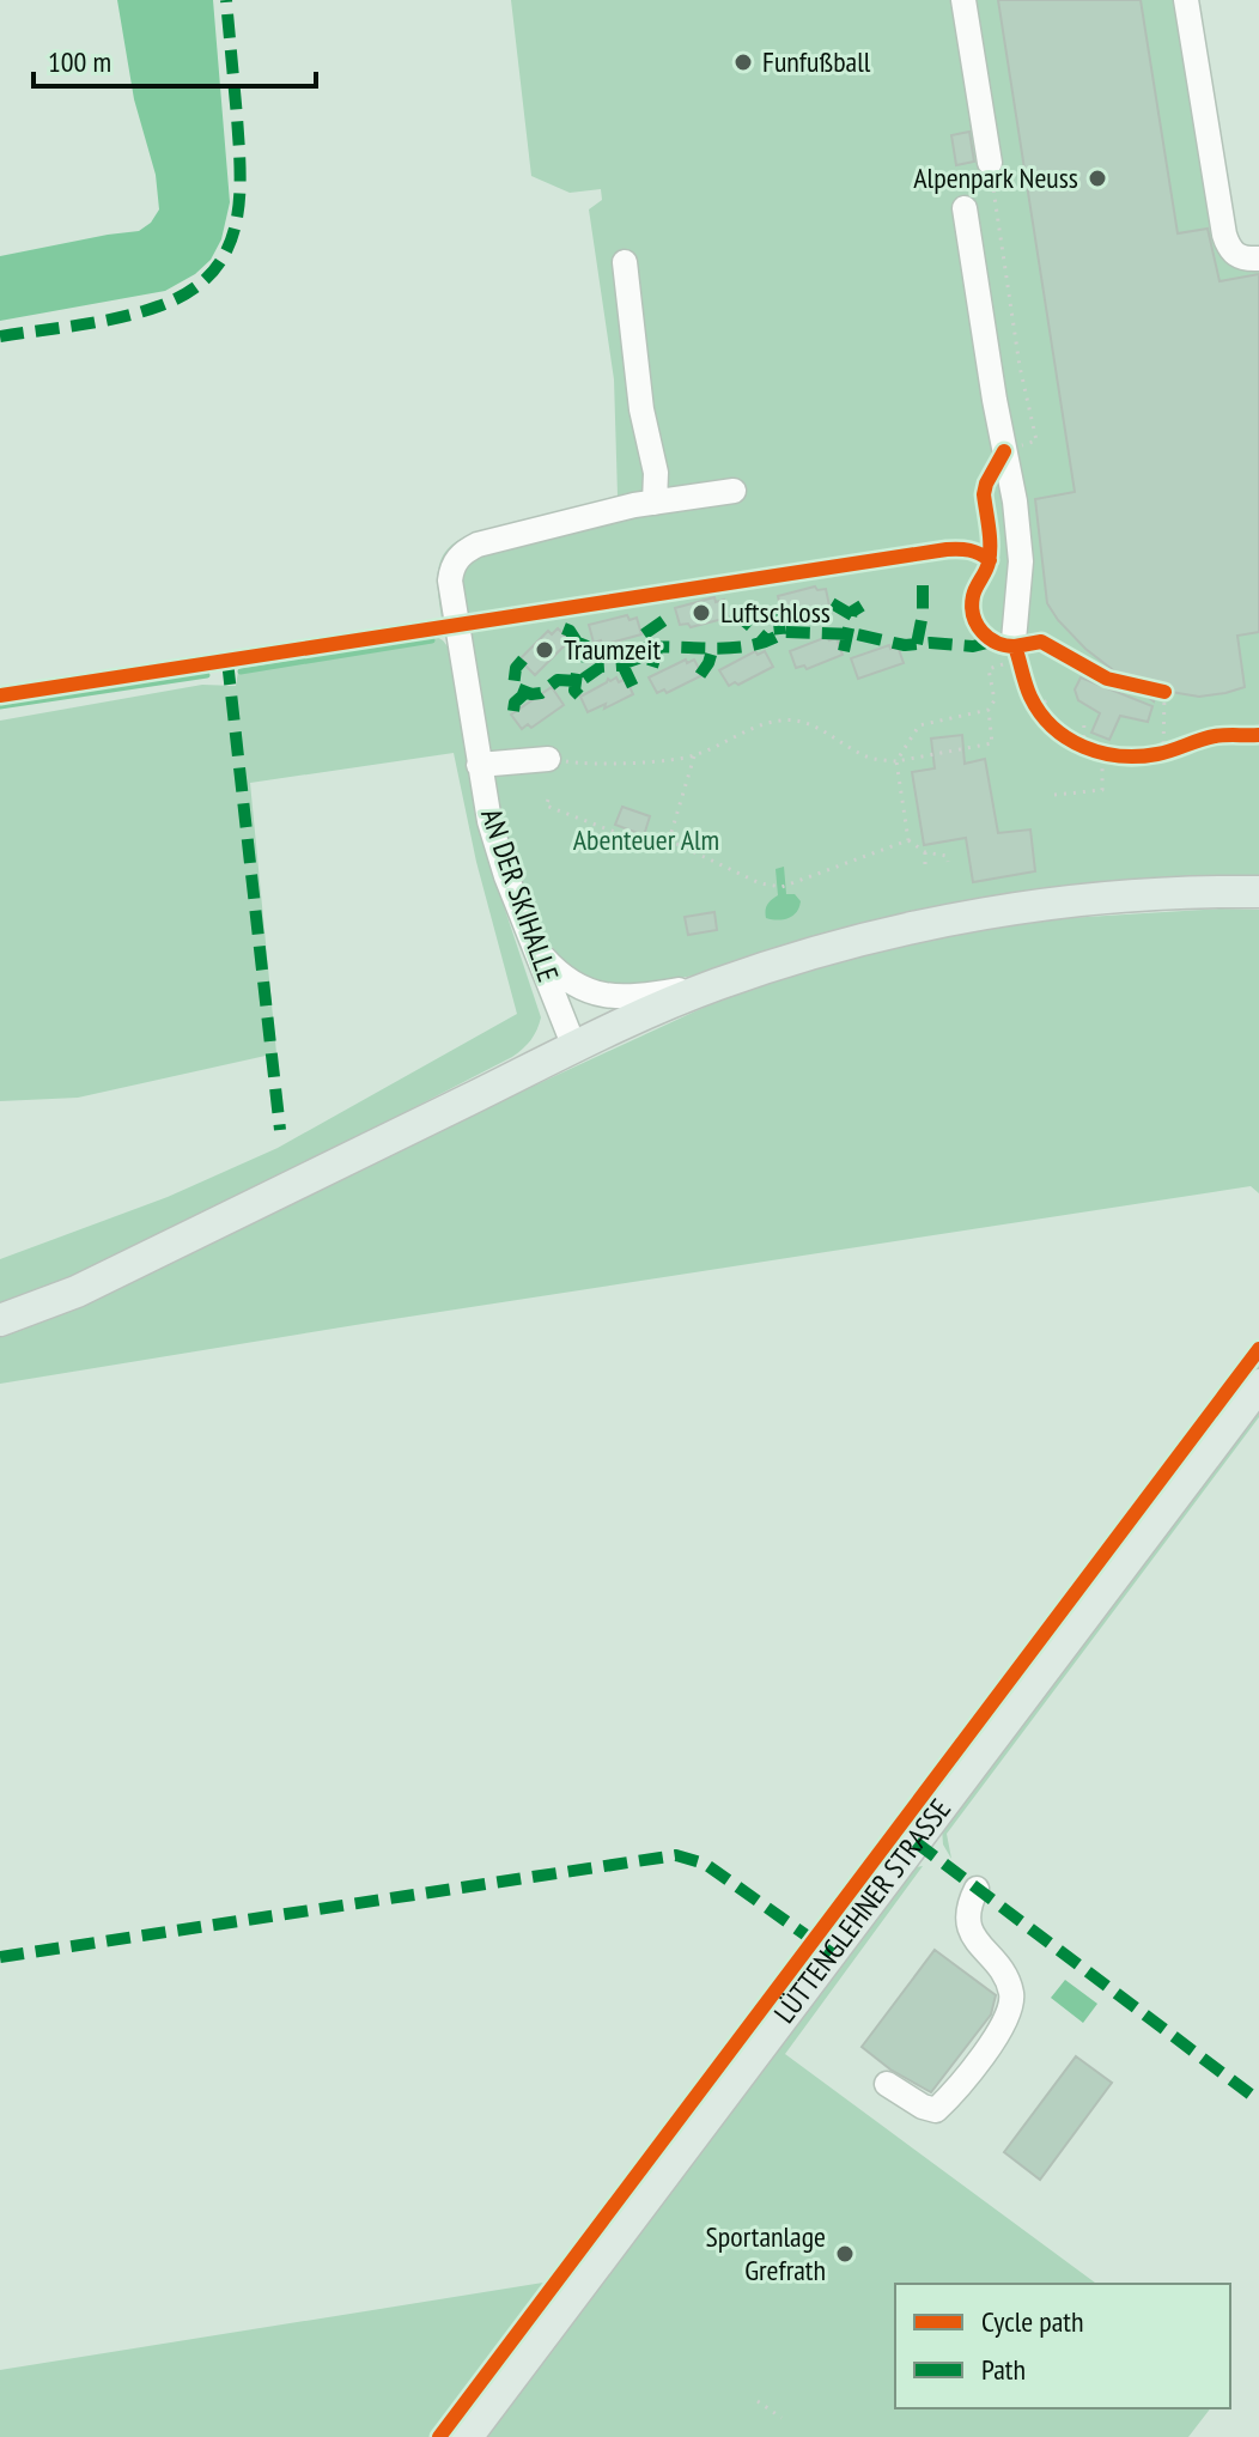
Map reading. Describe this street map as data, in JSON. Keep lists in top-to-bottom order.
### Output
{
  "streets": {
    "main road": ["LÜTTENGLEHNER STRASSE"],
    "street": ["AN DER SKIHALLE"]
  },
  "parks": ["Abenteuer Alm"],
  "places": [
    "Funfußball",
    "Alpenpark Neuss",
    "Luftschloss",
    "Traumzeit",
    "Sportanlage Grefrath"
  ],
  "legend": ["Cycle path", "Path"],
  "scale_bar": "100 m"
}
